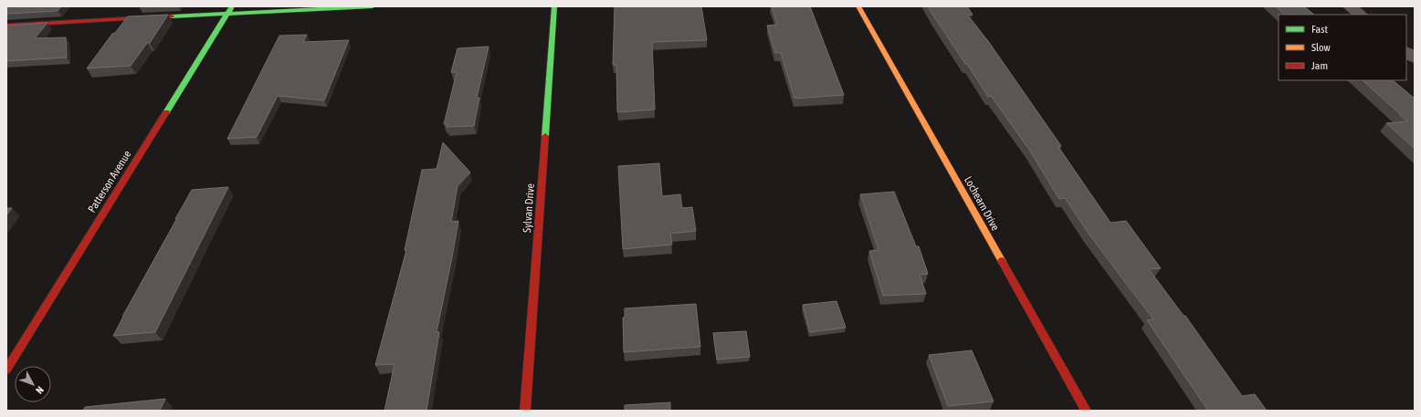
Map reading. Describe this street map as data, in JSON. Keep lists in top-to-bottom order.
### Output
{
  "streets": {
    "street": ["Patterson Avenue", "Lochearn Drive", "Sylvan Drive"]
  },
  "legend": ["Fast", "Slow", "Jam"],
  "north": "bottom right"
}
